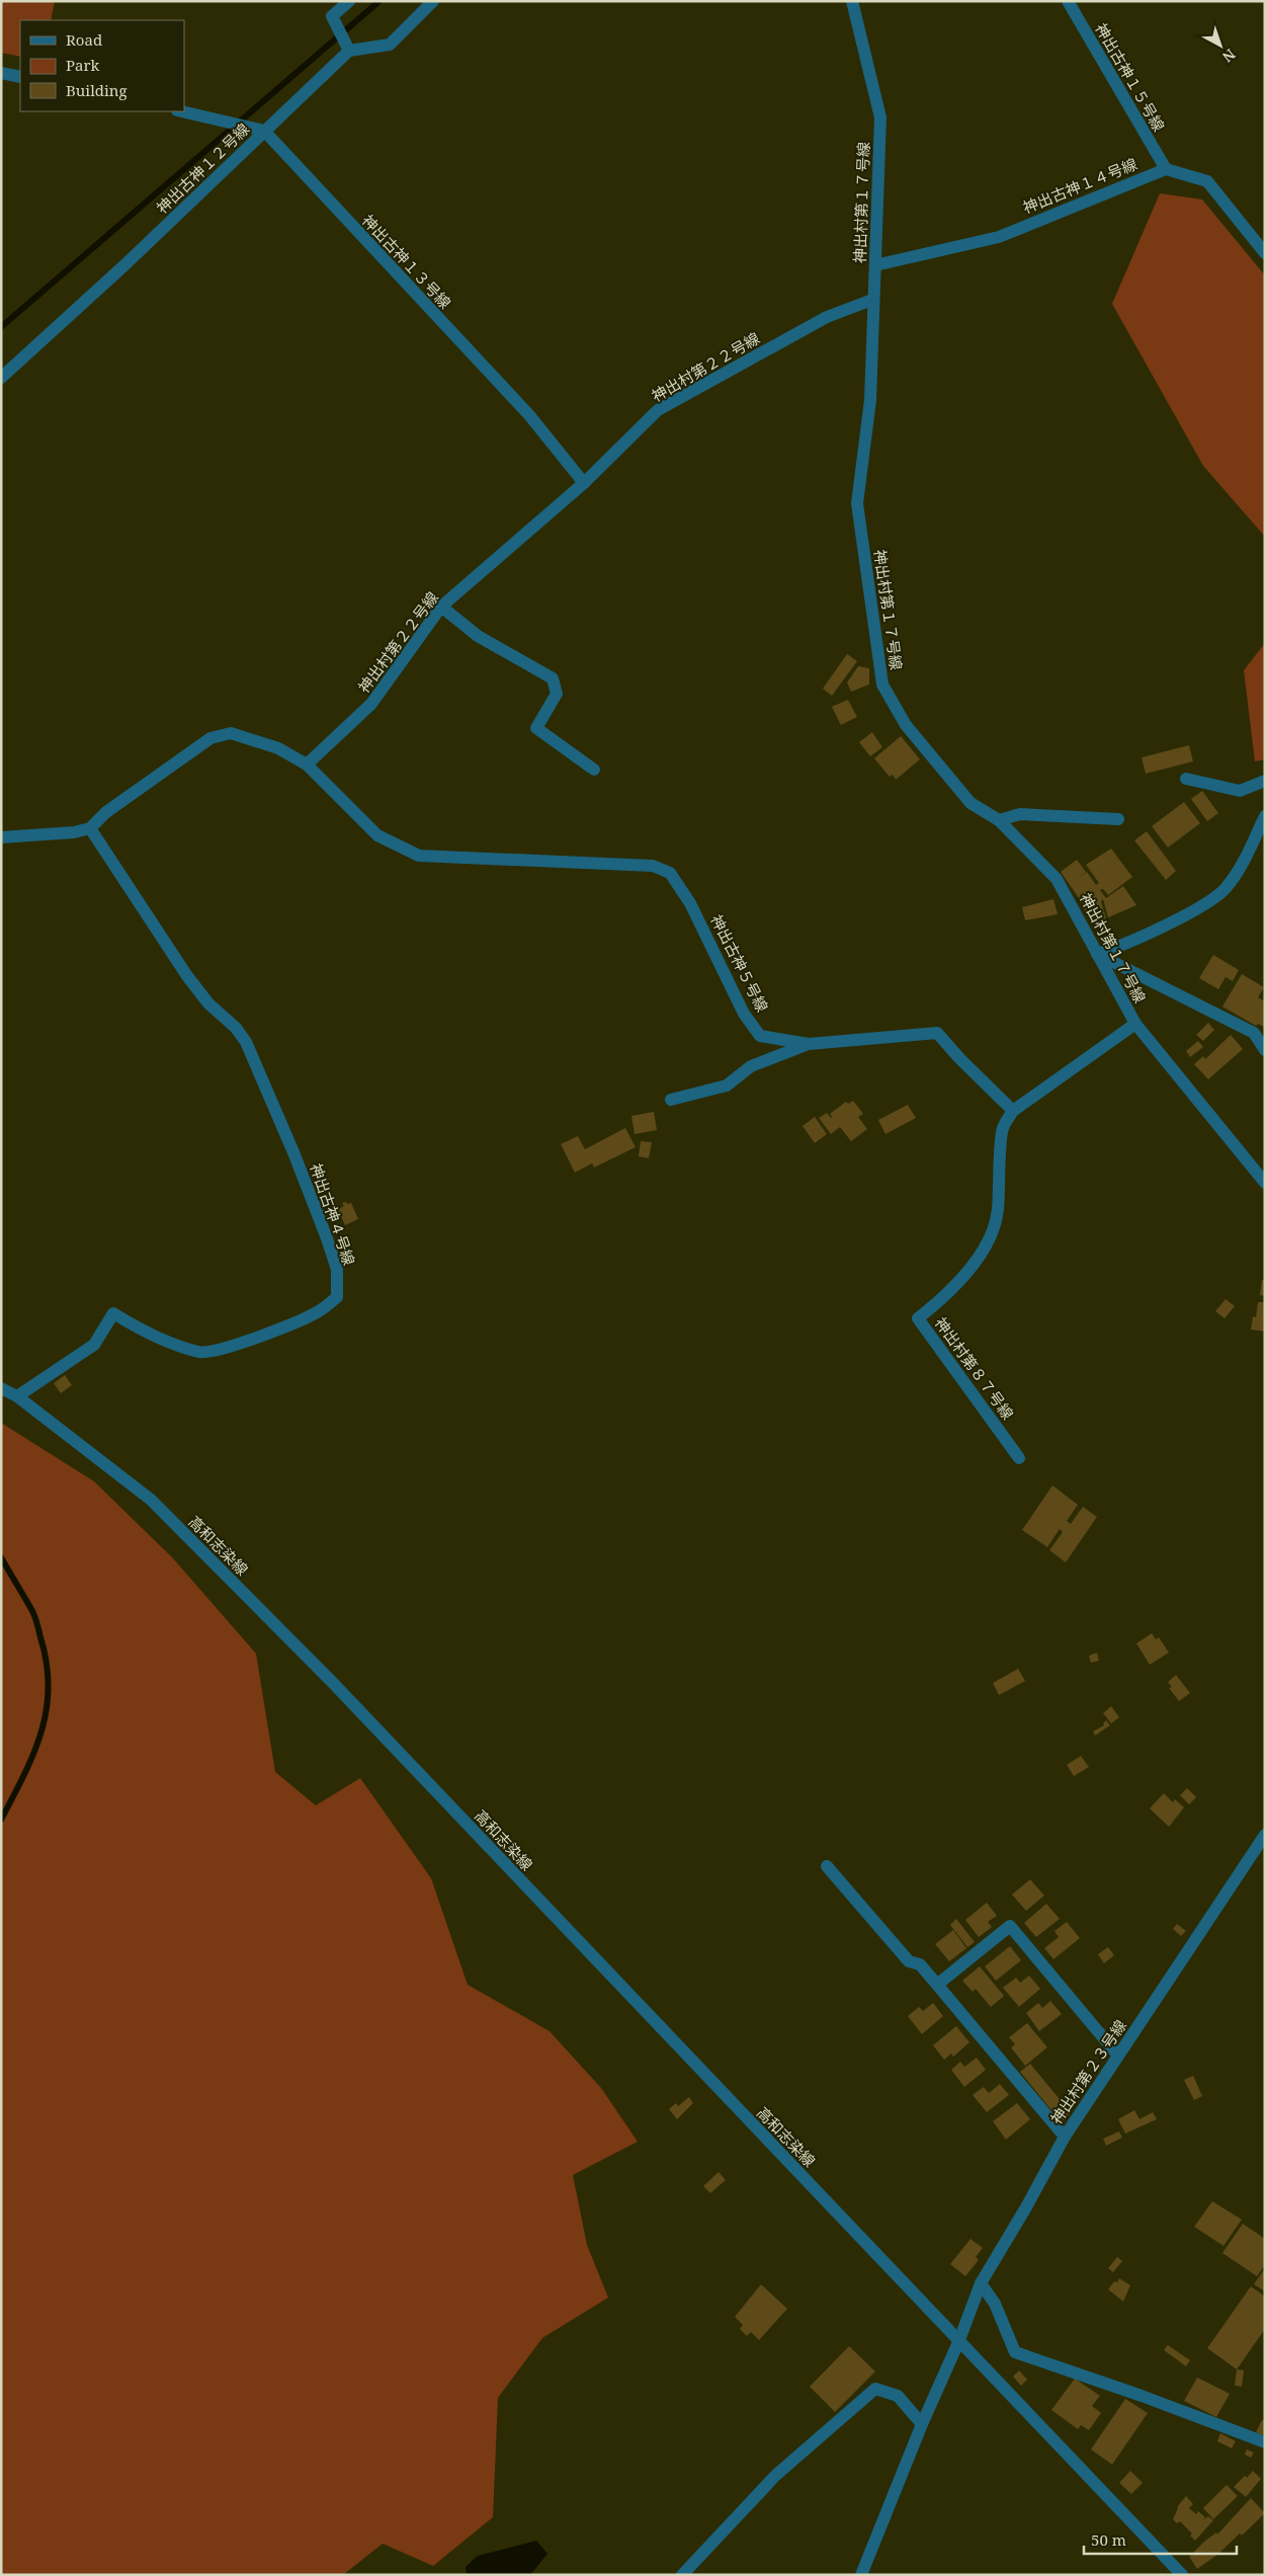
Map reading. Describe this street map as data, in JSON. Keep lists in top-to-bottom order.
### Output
{
  "streets": {
    "street": [
      "神出古神１５号線",
      "神出古神１２号線",
      "神出古神１４号線",
      "神出村第１７号線",
      "神出古神１３号線",
      "神出村第２２号線",
      "神出古神５号線",
      "神出古神４号線",
      "神出村第８７号線",
      "高和志染線",
      "神出村第２３号線"
    ]
  },
  "crossings": [
    ["神出古神１５号線", "神出古神１４号線"],
    ["神出古神１２号線", "神出古神１３号線"],
    ["神出古神１４号線", "神出村第１７号線"],
    ["神出村第１７号線", "神出村第２２号線"],
    ["神出古神１３号線", "神出村第２２号線"],
    ["神出村第２２号線", "神出古神５号線"],
    ["神出古神５号線", "神出村第８７号線"],
    ["神出古神４号線", "高和志染線"],
    ["高和志染線", "神出村第２３号線"]
  ],
  "legend": ["Road", "Park", "Building"],
  "scale_bar": "50 m",
  "north": "bottom right"
}
